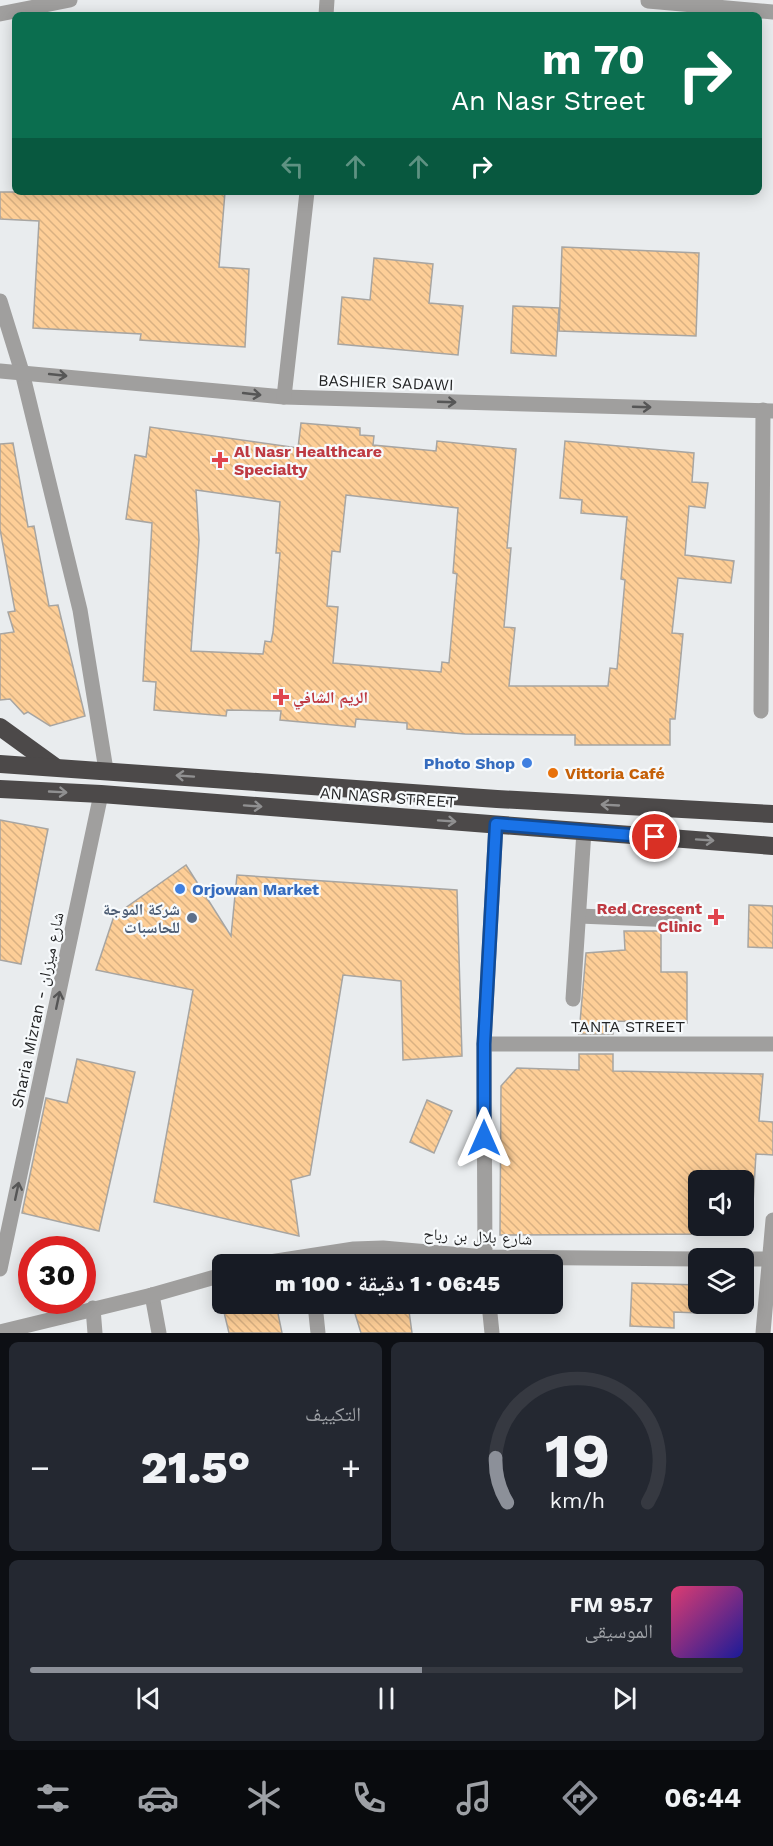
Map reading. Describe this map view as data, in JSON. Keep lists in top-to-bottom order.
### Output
{
  "streets": {
    "highway": ["AN NASR STREET"],
    "street": [
      "BASHIER SADAWI",
      "Sharia Mizran - شارع ميزران",
      "TANTA STREET",
      "شارع بلال بن رباح"
    ]
  },
  "crossings": [
    ["AN NASR STREET", "Sharia Mizran - شارع ميزران"]
  ],
  "one_way": ["BASHIER SADAWI", "Sharia Mizran - شارع ميزران"],
  "places": {
    "health": ["Al Nasr Healthcare Specialty", "الريم الشافي", "Red Crescent Clinic"],
    "other": [
      "Photo Shop",
      "Vittoria Café",
      "Orjowan Market",
      "شركة الموجة للحاسبات"
    ]
  },
  "page": {
    "turn": ["70 m", "An Nasr Street"],
    "limit": "30",
    "trip": "06:45 · 1 دقيقة · 100 m",
    "tile": "التكييف",
    "heat": ["−", "21.5°", "+"],
    "song": ["95.7 FM", "الموسيقى"],
    "tabs": "06:44",
    "gauge": ["19", "km/h"]
  }
}
